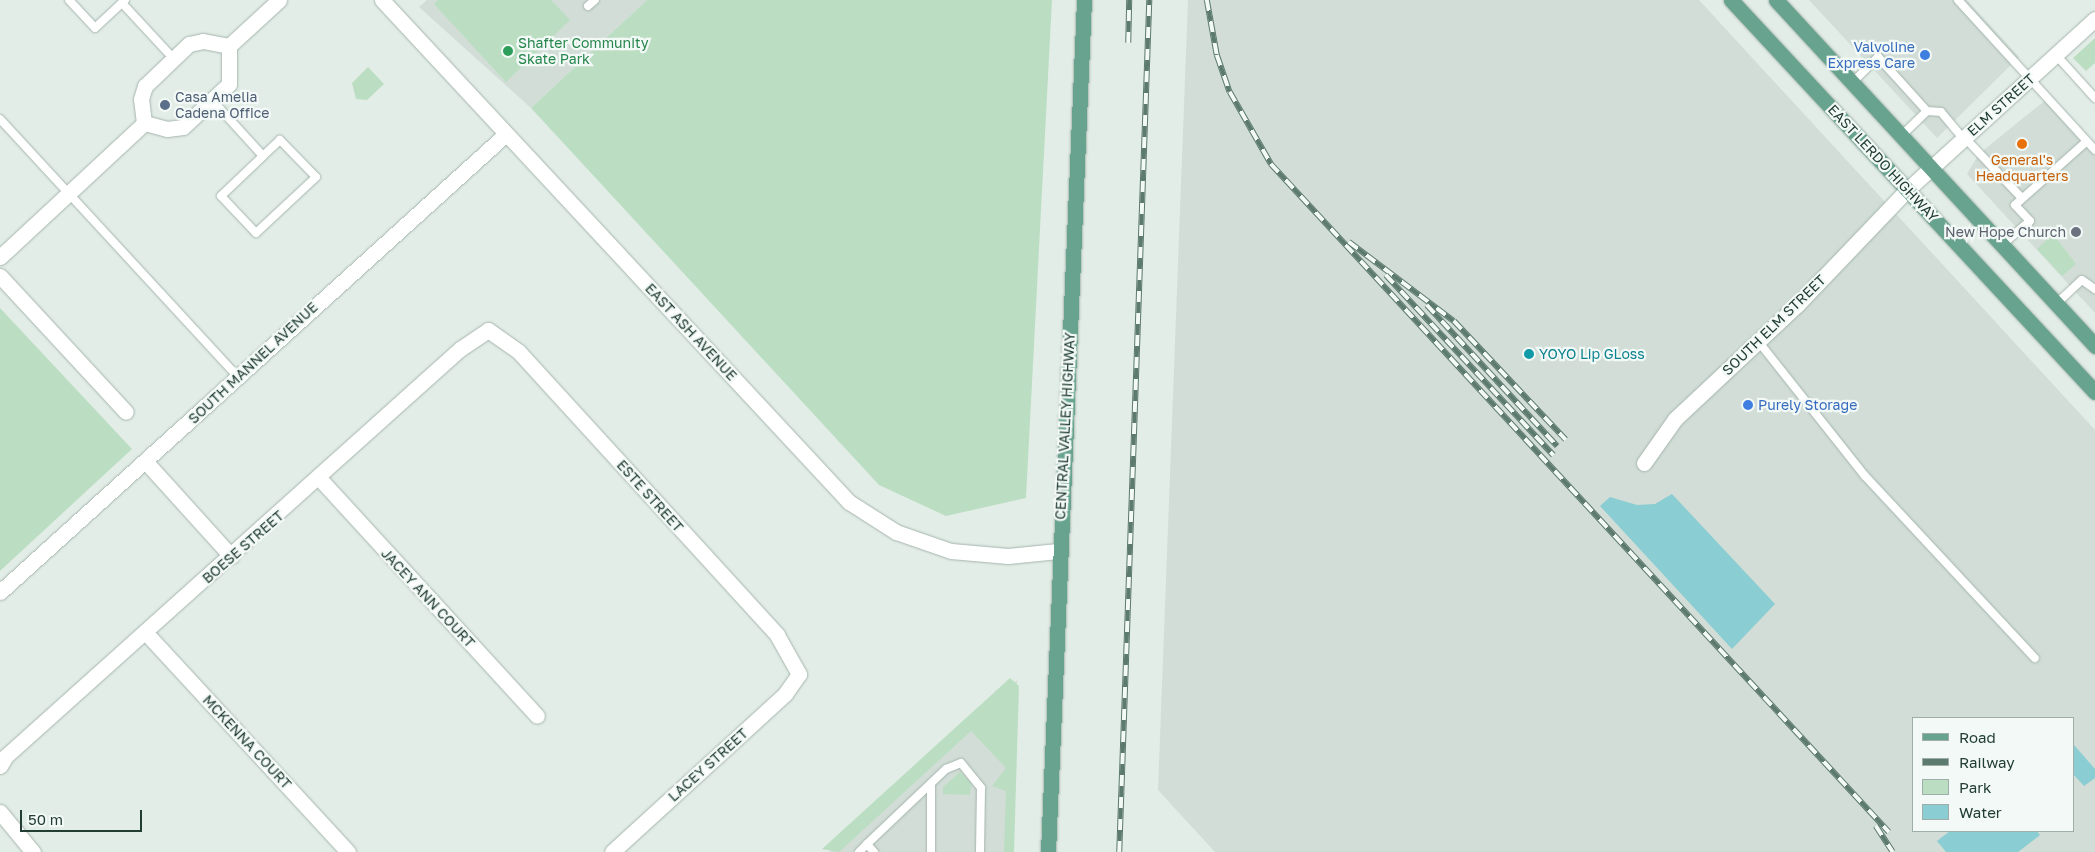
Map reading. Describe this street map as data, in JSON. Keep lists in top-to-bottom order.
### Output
{
  "streets": {
    "main road": ["EAST LERDO HIGHWAY", "CENTRAL VALLEY HIGHWAY"],
    "street": [
      "ELM STREET",
      "SOUTH ELM STREET",
      "EAST ASH AVENUE",
      "SOUTH MANNEL AVENUE",
      "ESTE STREET",
      "BOESE STREET",
      "JACEY ANN COURT",
      "MCKENNA COURT",
      "LACEY STREET"
    ]
  },
  "crossings": [
    ["ELM STREET", "EAST LERDO HIGHWAY"],
    ["ELM STREET", "SOUTH ELM STREET"],
    ["EAST LERDO HIGHWAY", "SOUTH ELM STREET"],
    ["EAST ASH AVENUE", "SOUTH MANNEL AVENUE"],
    ["EAST ASH AVENUE", "CENTRAL VALLEY HIGHWAY"],
    ["ESTE STREET", "BOESE STREET"],
    ["ESTE STREET", "LACEY STREET"],
    ["BOESE STREET", "JACEY ANN COURT"],
    ["BOESE STREET", "MCKENNA COURT"]
  ],
  "places": [
    "Shafter Community Skate Park",
    "Valvoline Express Care",
    "Casa Amelia Cadena Office",
    "General's Headquarters",
    "New Hope Church",
    "YOYO Lip GLoss",
    "Purely Storage"
  ],
  "legend": [
    "Road",
    "Railway",
    "Park",
    "Water"
  ],
  "scale_bar": "50 m"
}
